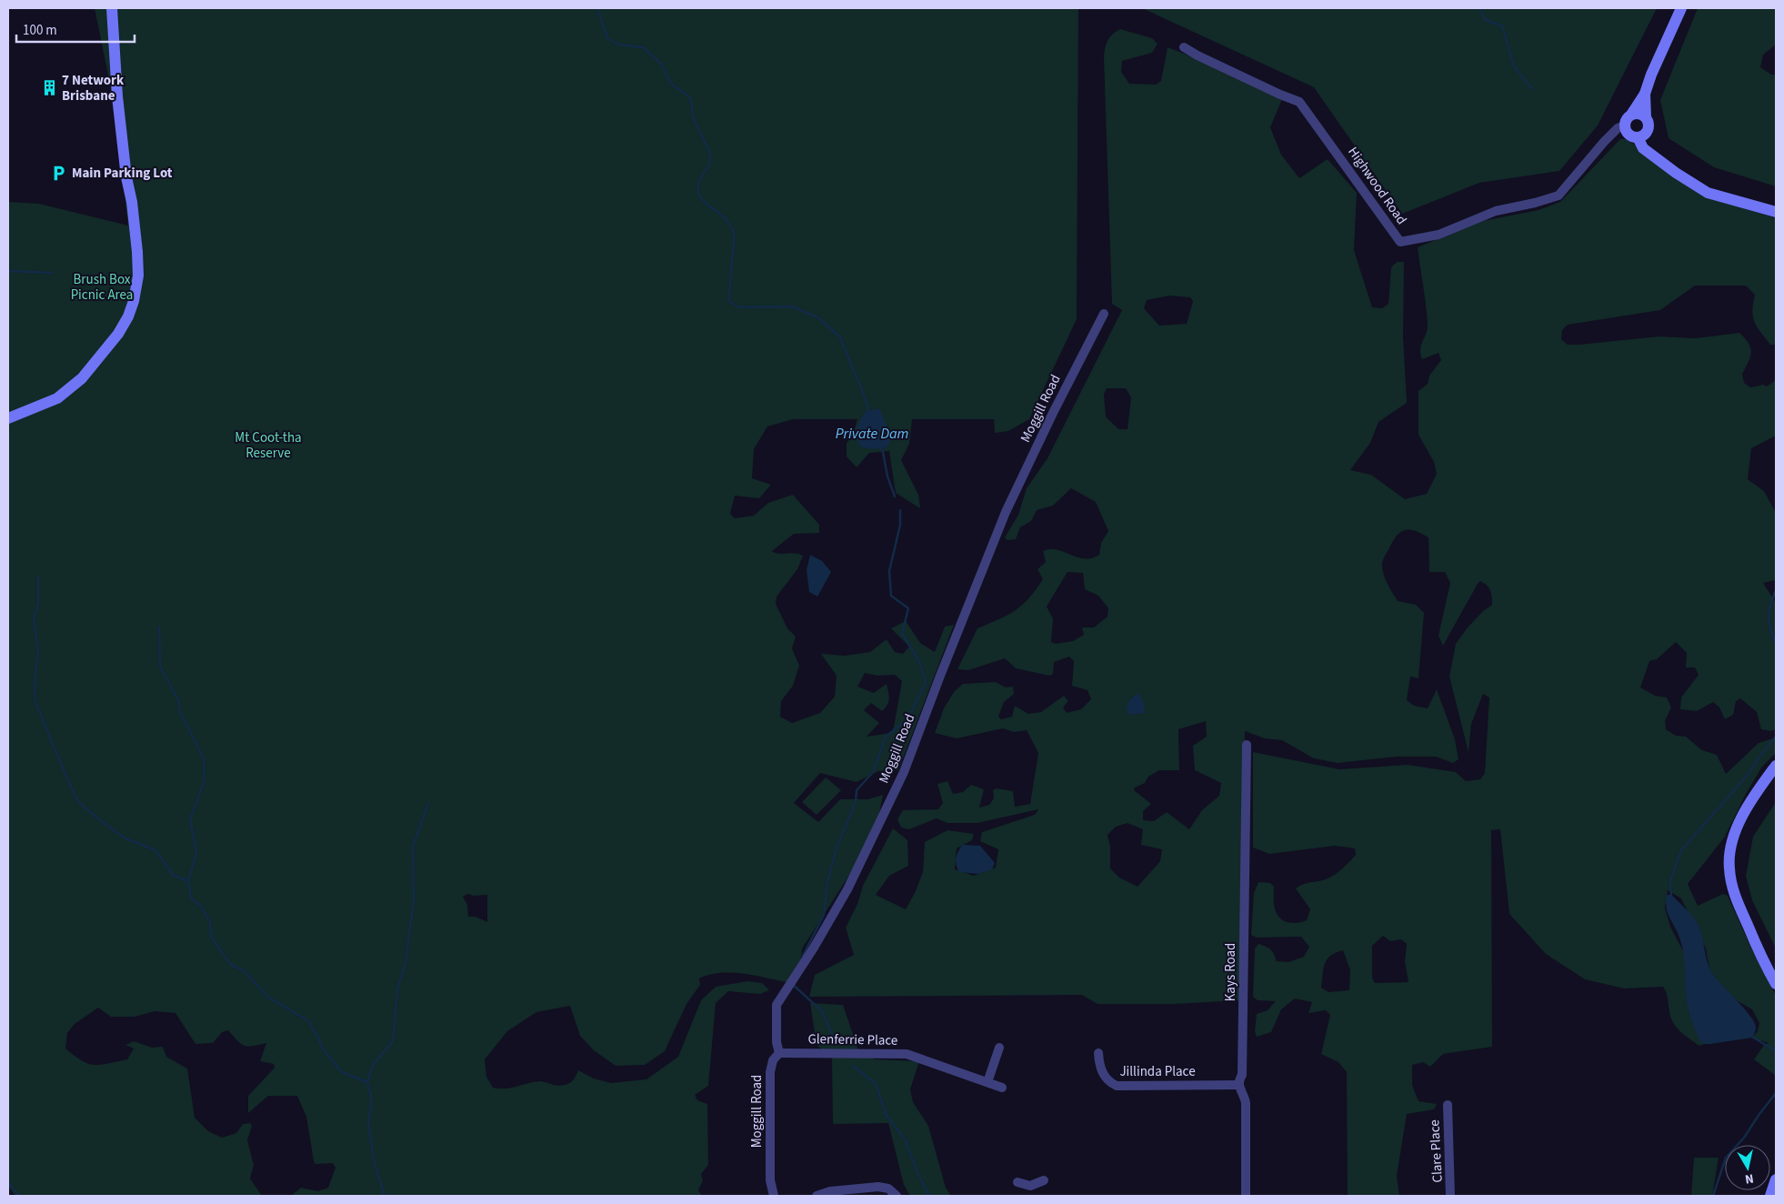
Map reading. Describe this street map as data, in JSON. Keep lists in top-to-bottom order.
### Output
{
  "streets": {
    "street": [
      "Highwood Road",
      "Moggill Road",
      "Kays Road",
      "Glenferrie Place",
      "Jillinda Place",
      "Clare Place"
    ]
  },
  "crossings": [
    ["Moggill Road", "Glenferrie Place"],
    ["Kays Road", "Jillinda Place"]
  ],
  "water": ["Private Dam"],
  "parks": ["Brush Box Picnic Area", "Mt Coot-tha Reserve"],
  "places": {
    "building": ["7 Network Brisbane"],
    "parking": ["Main Parking Lot"]
  },
  "scale_bar": "100 m",
  "north": "bottom"
}
